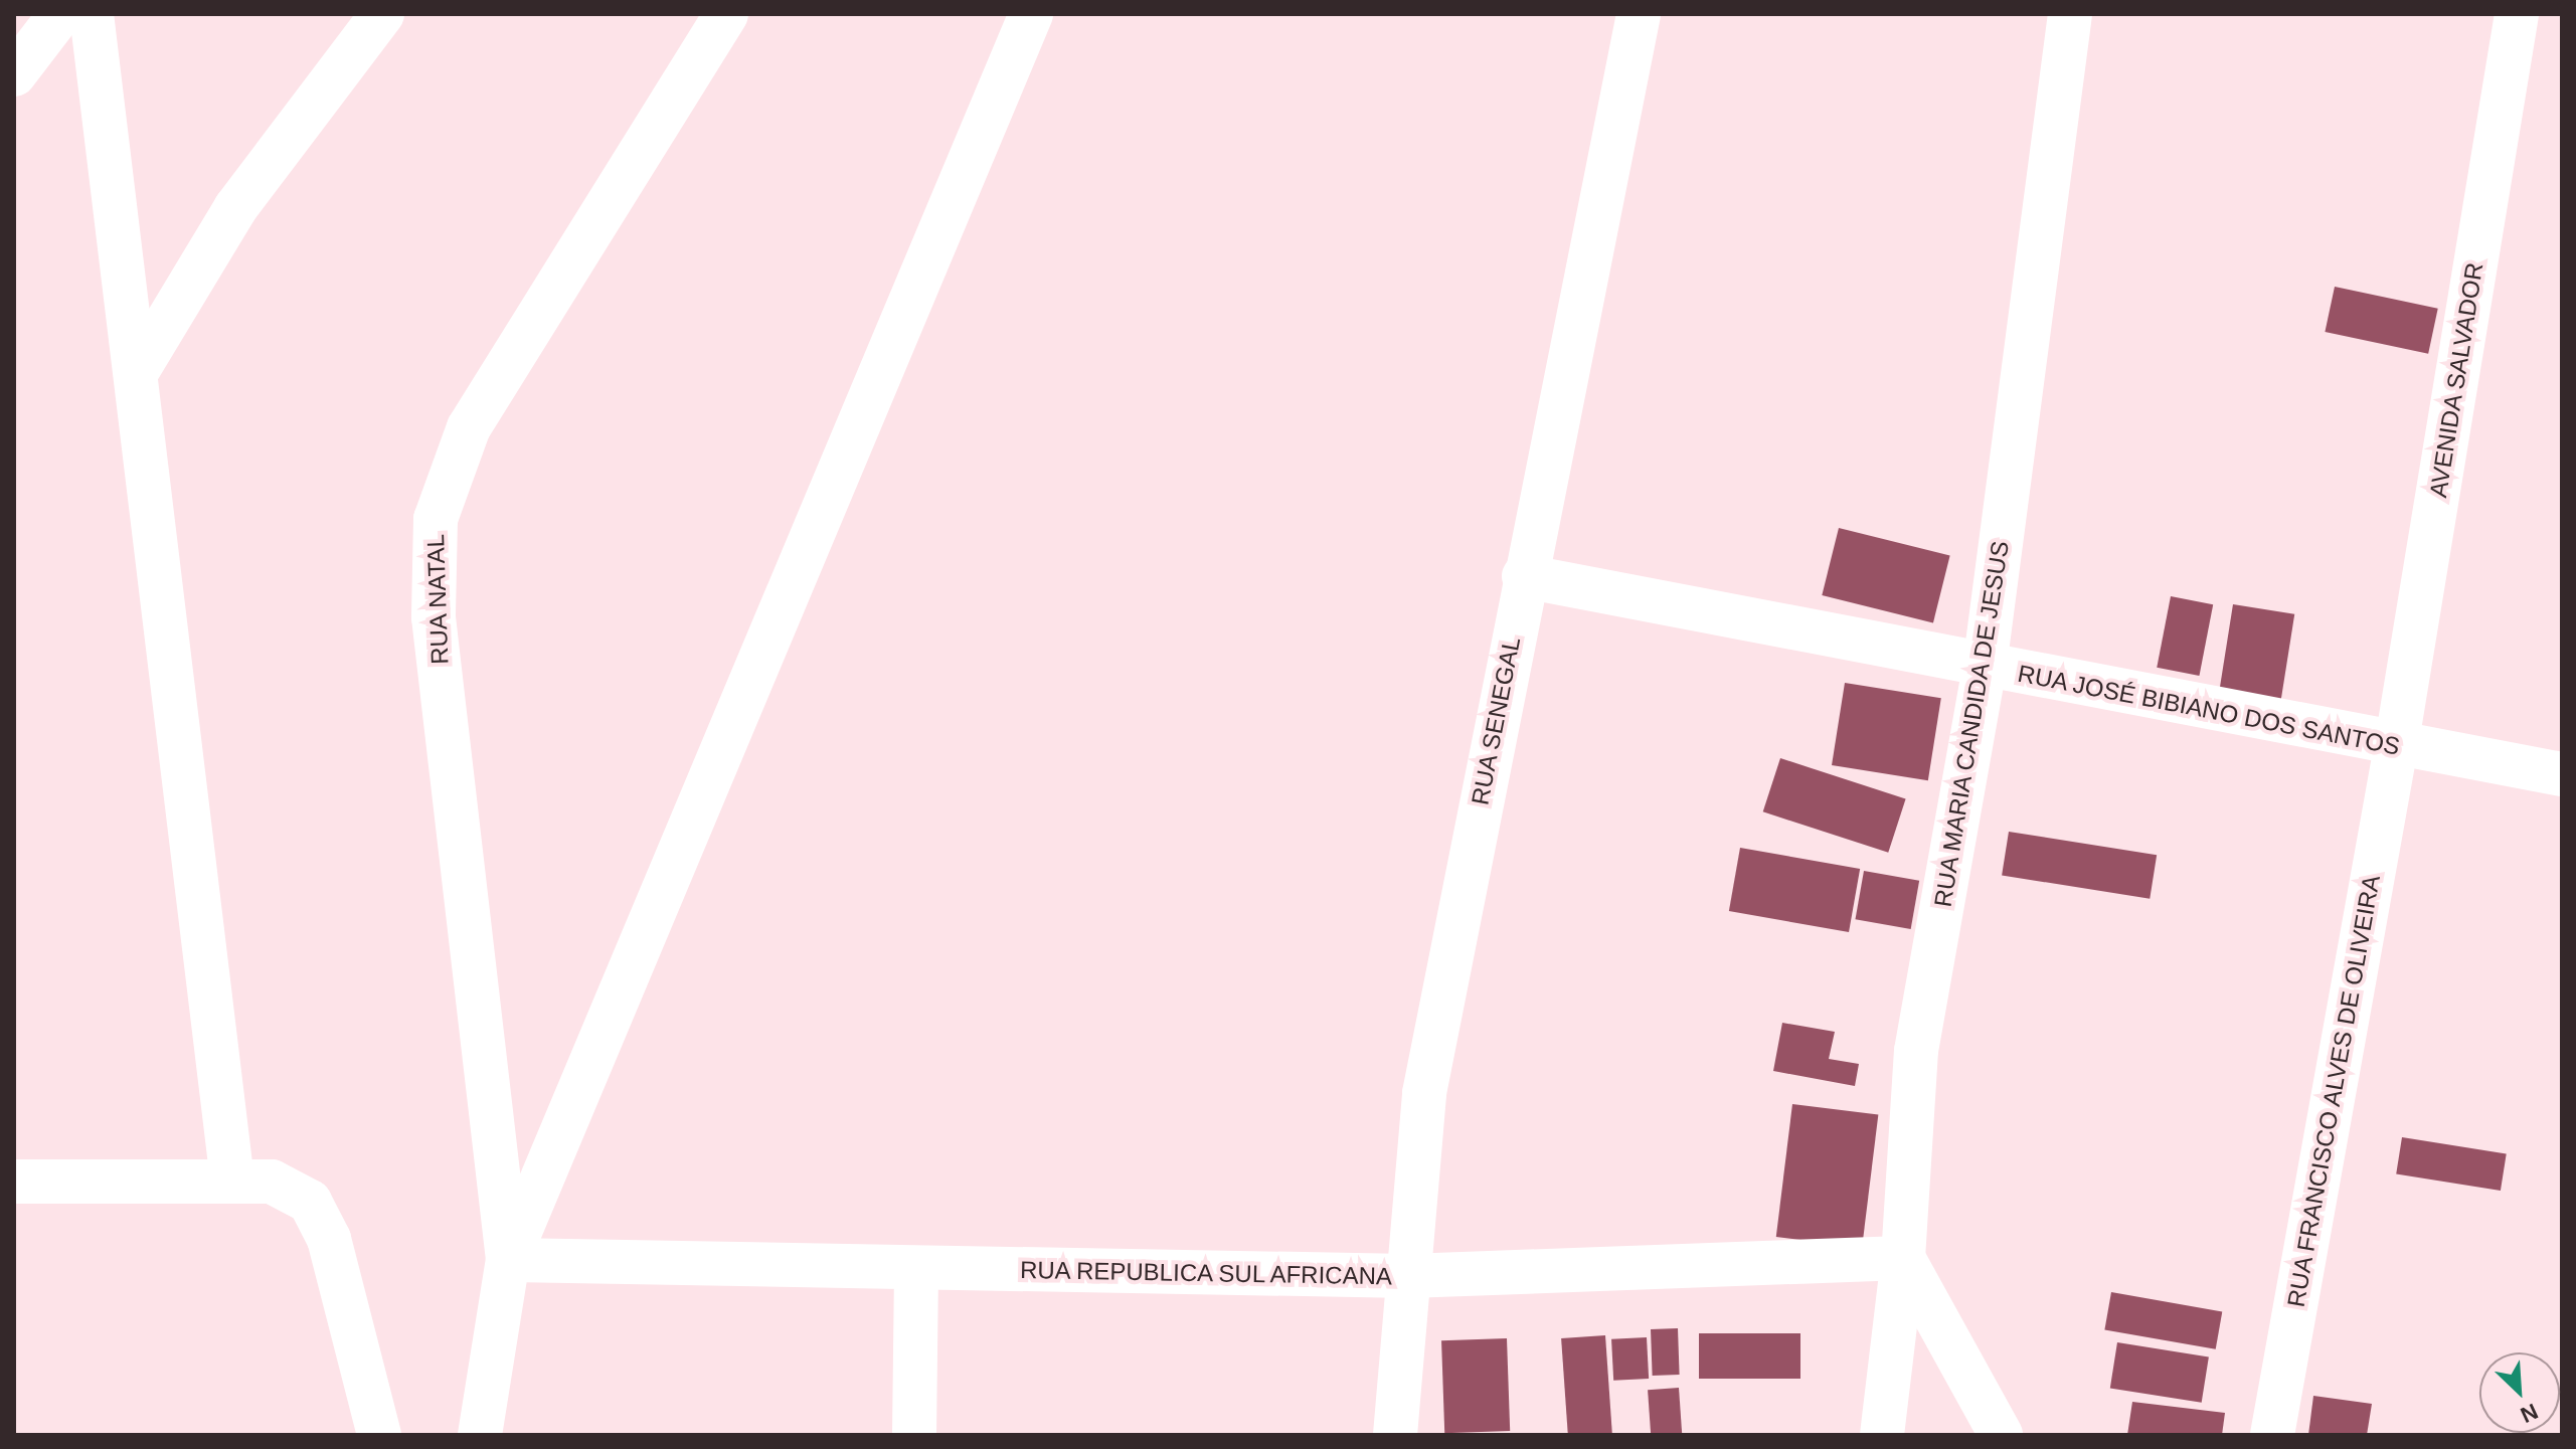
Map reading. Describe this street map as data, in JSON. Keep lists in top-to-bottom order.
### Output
{
  "streets": {
    "street": [
      "AVENIDA SALVADOR",
      "RUA NATAL",
      "RUA JOSÉ BIBIANO DOS SANTOS",
      "RUA SENEGAL",
      "RUA MARIA CANDIDA DE JESUS",
      "RUA FRANCISCO ALVES DE OLIVEIRA",
      "RUA REPUBLICA SUL AFRICANA"
    ]
  },
  "crossings": [
    ["AVENIDA SALVADOR", "RUA JOSÉ BIBIANO DOS SANTOS"],
    ["AVENIDA SALVADOR", "RUA FRANCISCO ALVES DE OLIVEIRA"],
    ["RUA NATAL", "RUA REPUBLICA SUL AFRICANA"],
    ["RUA JOSÉ BIBIANO DOS SANTOS", "RUA SENEGAL"],
    ["RUA JOSÉ BIBIANO DOS SANTOS", "RUA MARIA CANDIDA DE JESUS"],
    ["RUA JOSÉ BIBIANO DOS SANTOS", "RUA FRANCISCO ALVES DE OLIVEIRA"],
    ["RUA SENEGAL", "RUA REPUBLICA SUL AFRICANA"],
    ["RUA MARIA CANDIDA DE JESUS", "RUA REPUBLICA SUL AFRICANA"]
  ],
  "north": "bottom right"
}
